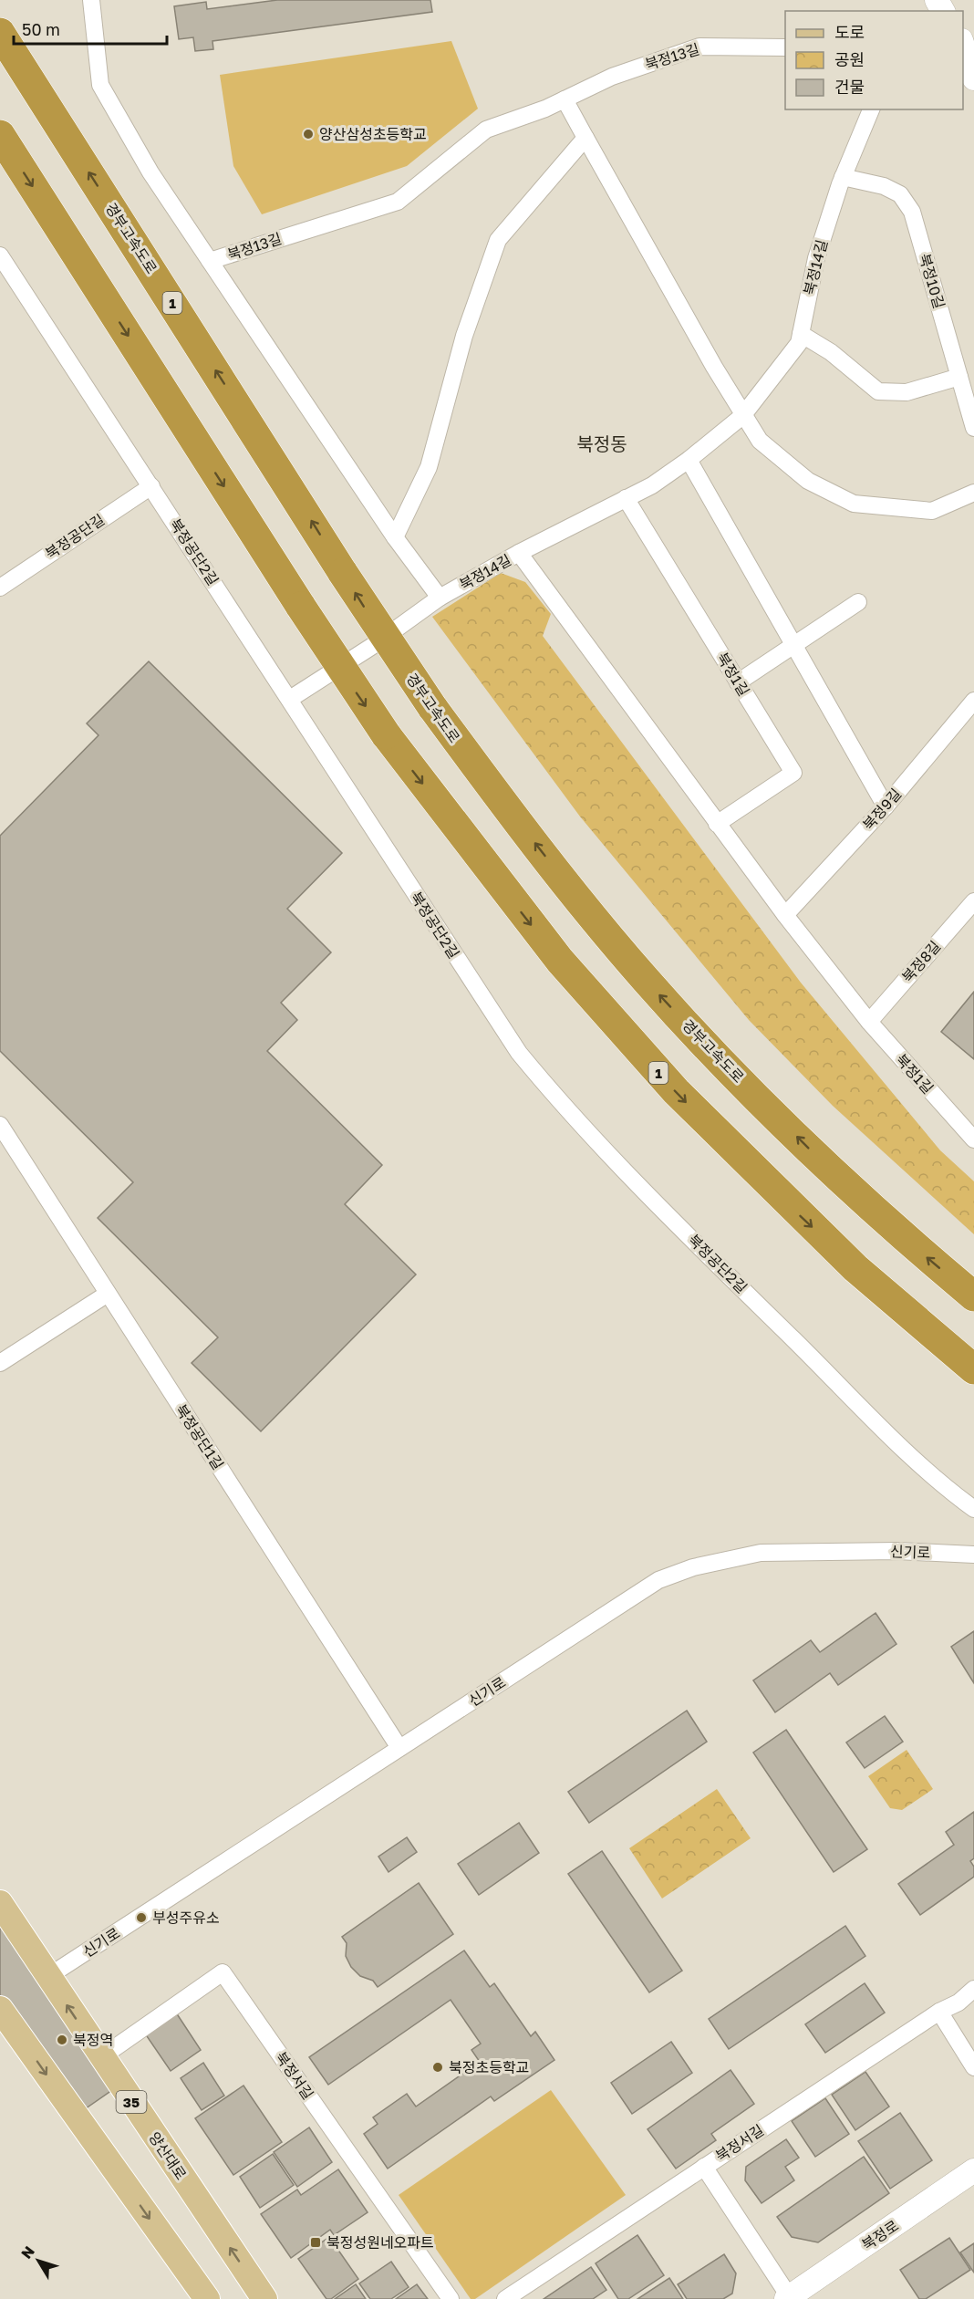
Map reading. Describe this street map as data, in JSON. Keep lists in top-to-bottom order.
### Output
{
  "streets": {
    "highway": ["경부고속도로", "1"],
    "main road": ["35", "양산대로"],
    "street": [
      "북정13길",
      "북정14길",
      "북정10길",
      "북정공단길",
      "북정공단2길",
      "북정1길",
      "북정9길",
      "북정8길",
      "북정공단1길",
      "신기로",
      "북정서길",
      "북정로"
    ]
  },
  "crossings": [
    ["북정13길", "북정14길"],
    ["북정14길", "북정10길"],
    ["북정14길", "북정공단2길"],
    ["북정14길", "북정1길"],
    ["북정공단길", "북정공단2길"],
    ["북정1길", "북정9길"],
    ["북정1길", "북정8길"],
    ["북정공단1길", "신기로"],
    ["신기로", "양산대로"],
    ["북정서길", "양산대로"]
  ],
  "districts": ["북정동"],
  "places": {
    "other": [
      "양산삼성초등학교",
      "부성주유소",
      "북정역",
      "북정초등학교"
    ],
    "transit": ["북정성원네오파트"]
  },
  "legend": ["도로", "공원", "건물"],
  "scale_bar": "50 m",
  "north": "top left"
}
